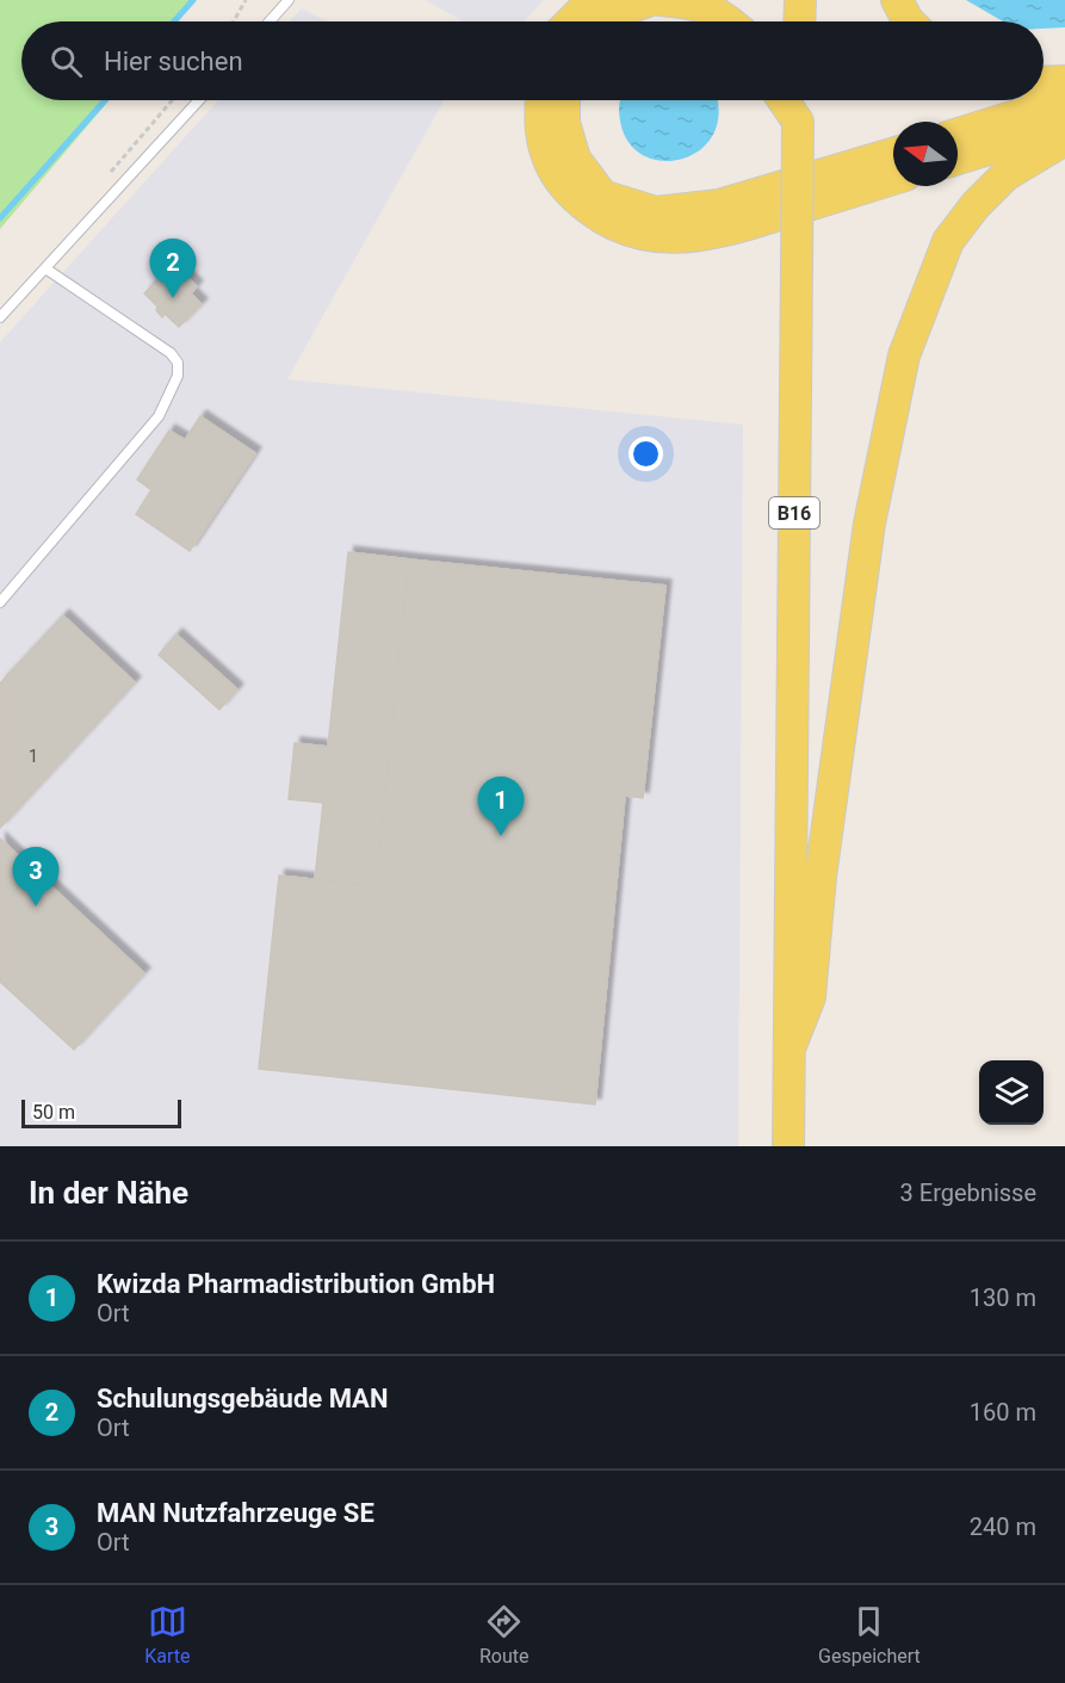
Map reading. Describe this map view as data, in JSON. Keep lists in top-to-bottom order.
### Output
{
  "streets": {
    "main road": ["B16"]
  },
  "house_numbers": ["1"],
  "scale_bar": "50 m",
  "north": "left",
  "page": {
    "search": "Hier suchen",
    "pins": ["2", "1", "3"],
    "scale": "50 m",
    "heading": ["In der Nähe", "3 Ergebnisse"],
    "list": [
      {
        "mark": "1",
        "name": "Kwizda Pharmadistribution GmbH",
        "note": "Ort",
        "value": "130 m"
      },
      {
        "mark": "2",
        "name": "Schulungsgebäude MAN",
        "note": "Ort",
        "value": "160 m"
      },
      {
        "mark": "3",
        "name": "MAN Nutzfahrzeuge SE",
        "note": "Ort",
        "value": "240 m"
      }
    ],
    "nav": ["Karte", "Route", "Gespeichert"]
  }
}
